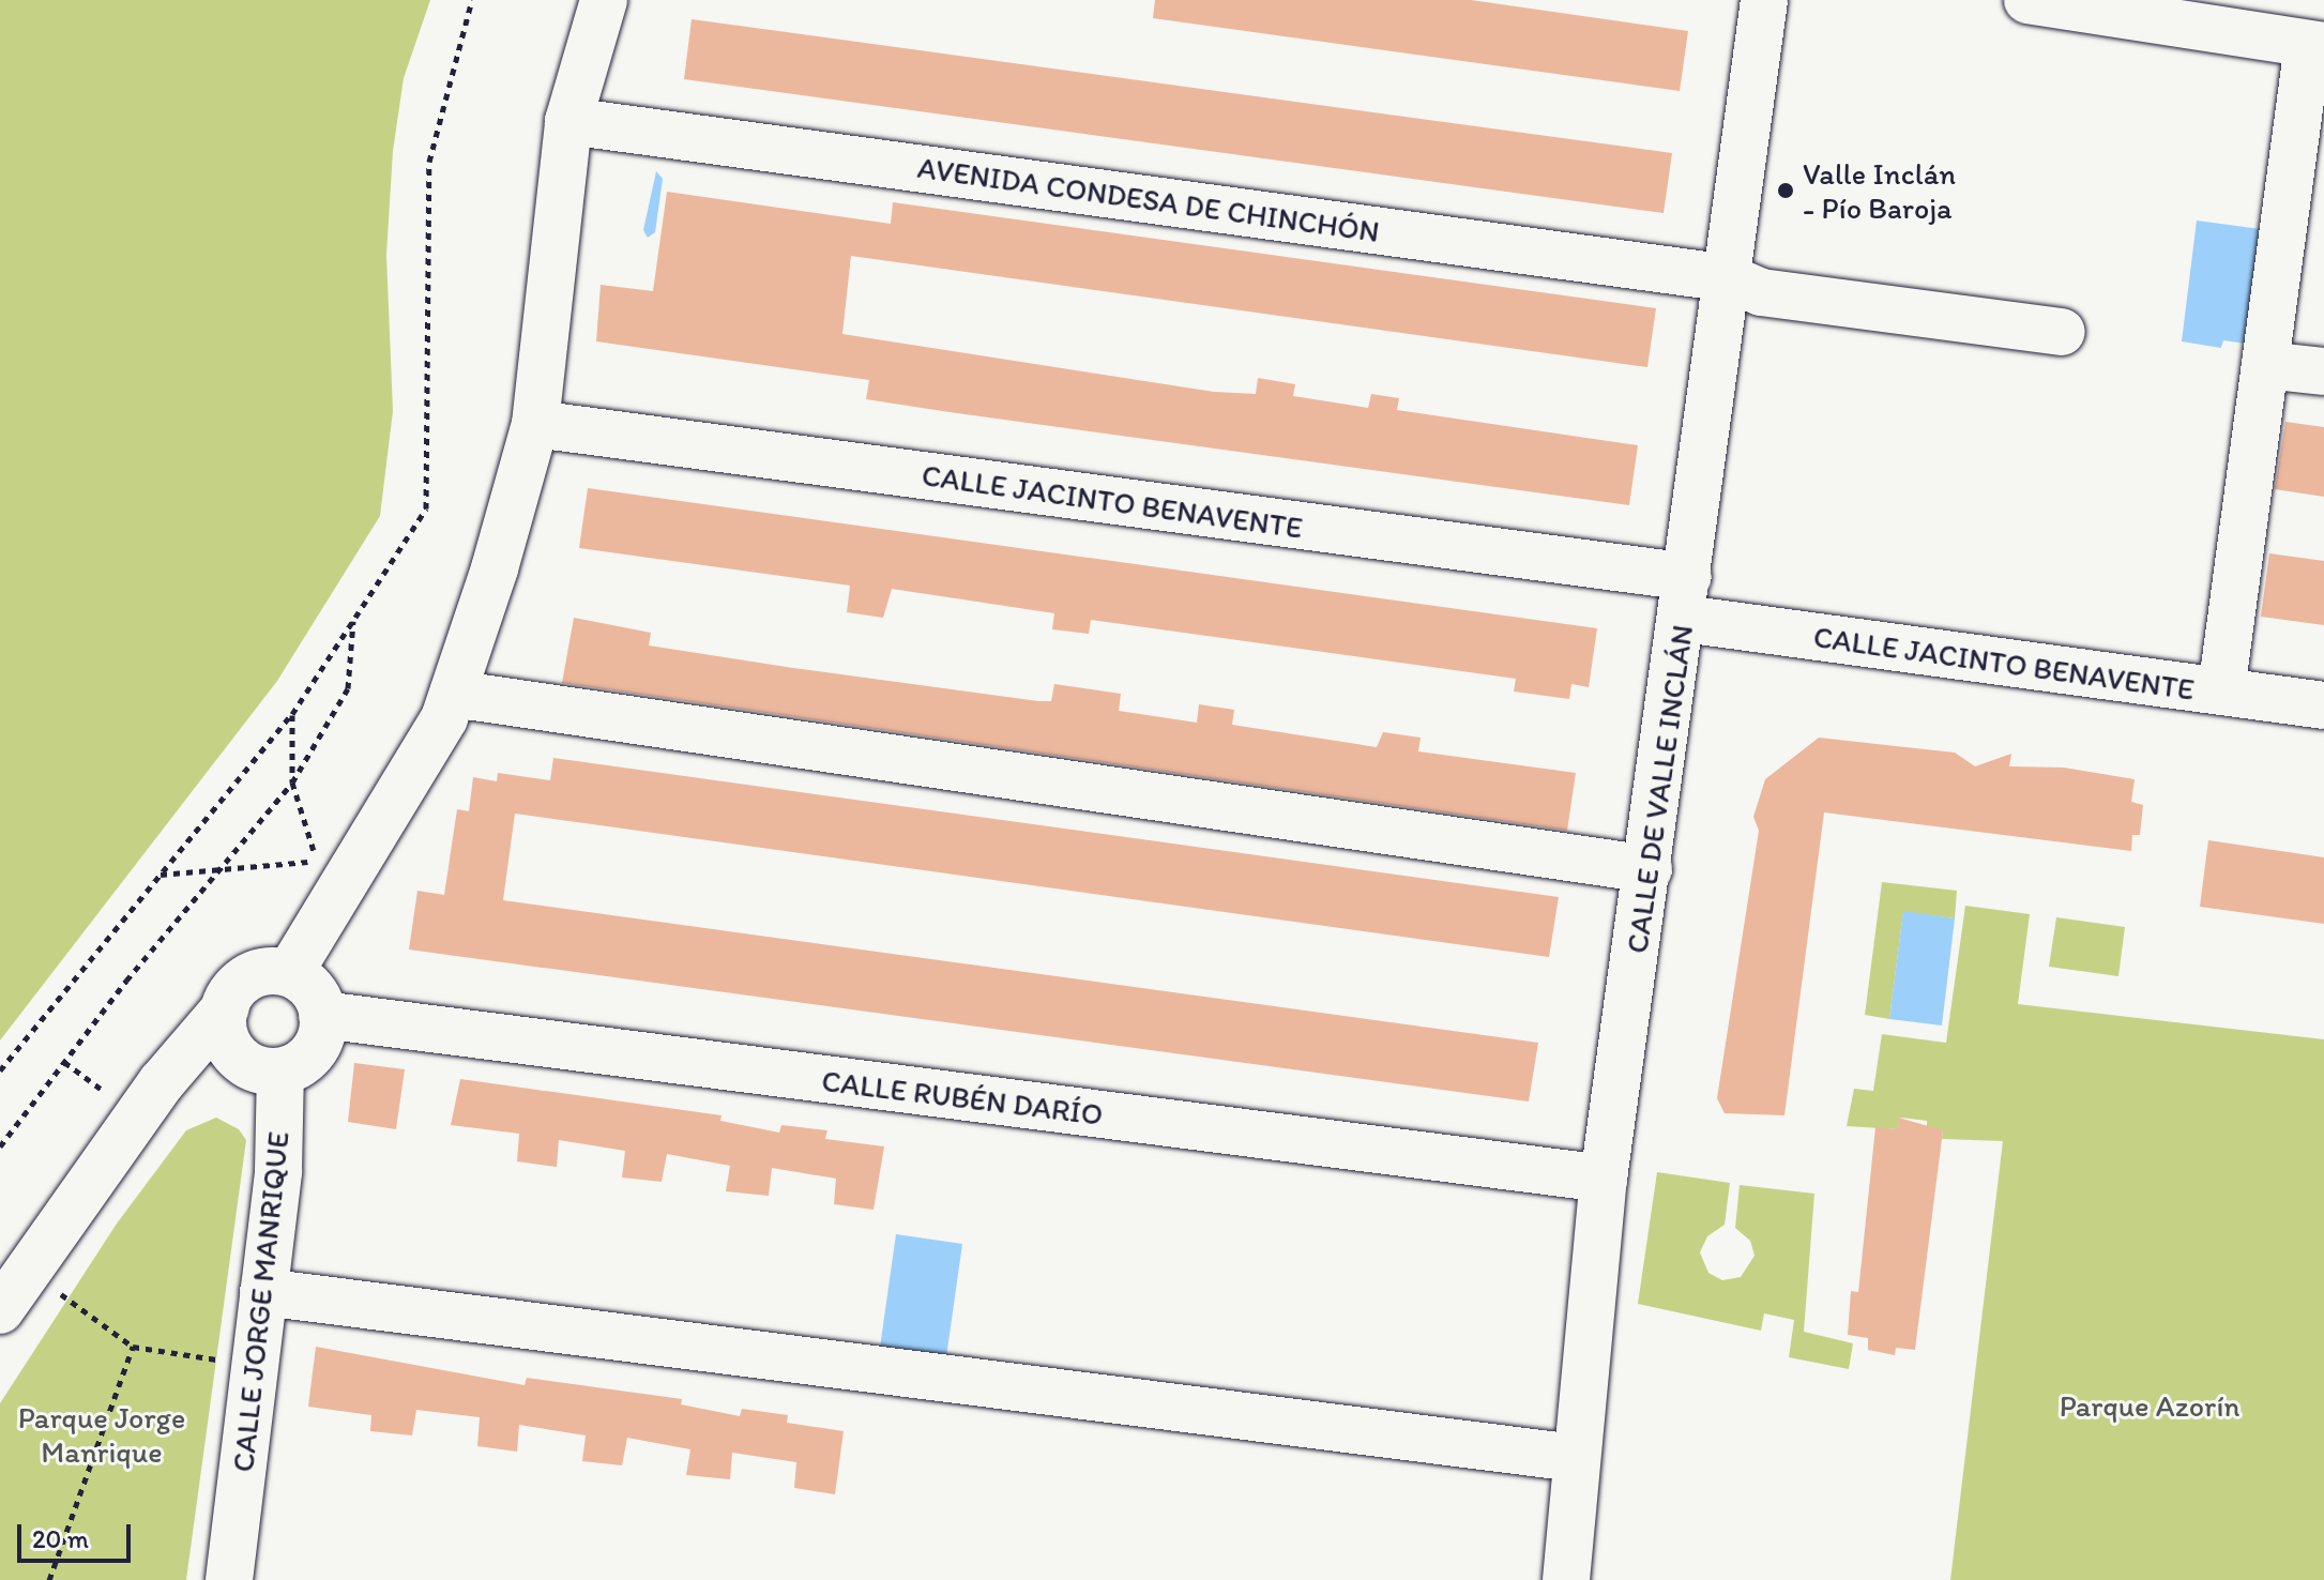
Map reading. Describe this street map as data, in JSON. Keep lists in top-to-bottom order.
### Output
{
  "streets": {
    "street": [
      "AVENIDA CONDESA DE CHINCHÓN",
      "CALLE JACINTO BENAVENTE",
      "CALLE DE VALLE INCLÁN",
      "CALLE RUBÉN DARÍO",
      "CALLE JORGE MANRIQUE"
    ]
  },
  "crossings": [
    ["AVENIDA CONDESA DE CHINCHÓN", "CALLE DE VALLE INCLÁN"],
    ["CALLE JACINTO BENAVENTE", "CALLE DE VALLE INCLÁN"],
    ["CALLE DE VALLE INCLÁN", "CALLE RUBÉN DARÍO"],
    ["CALLE RUBÉN DARÍO", "CALLE JORGE MANRIQUE"]
  ],
  "parks": ["Parque Azorín", "Parque Jorge Manrique"],
  "places": ["Valle Inclán - Pío Baroja"],
  "scale_bar": "20 m"
}
